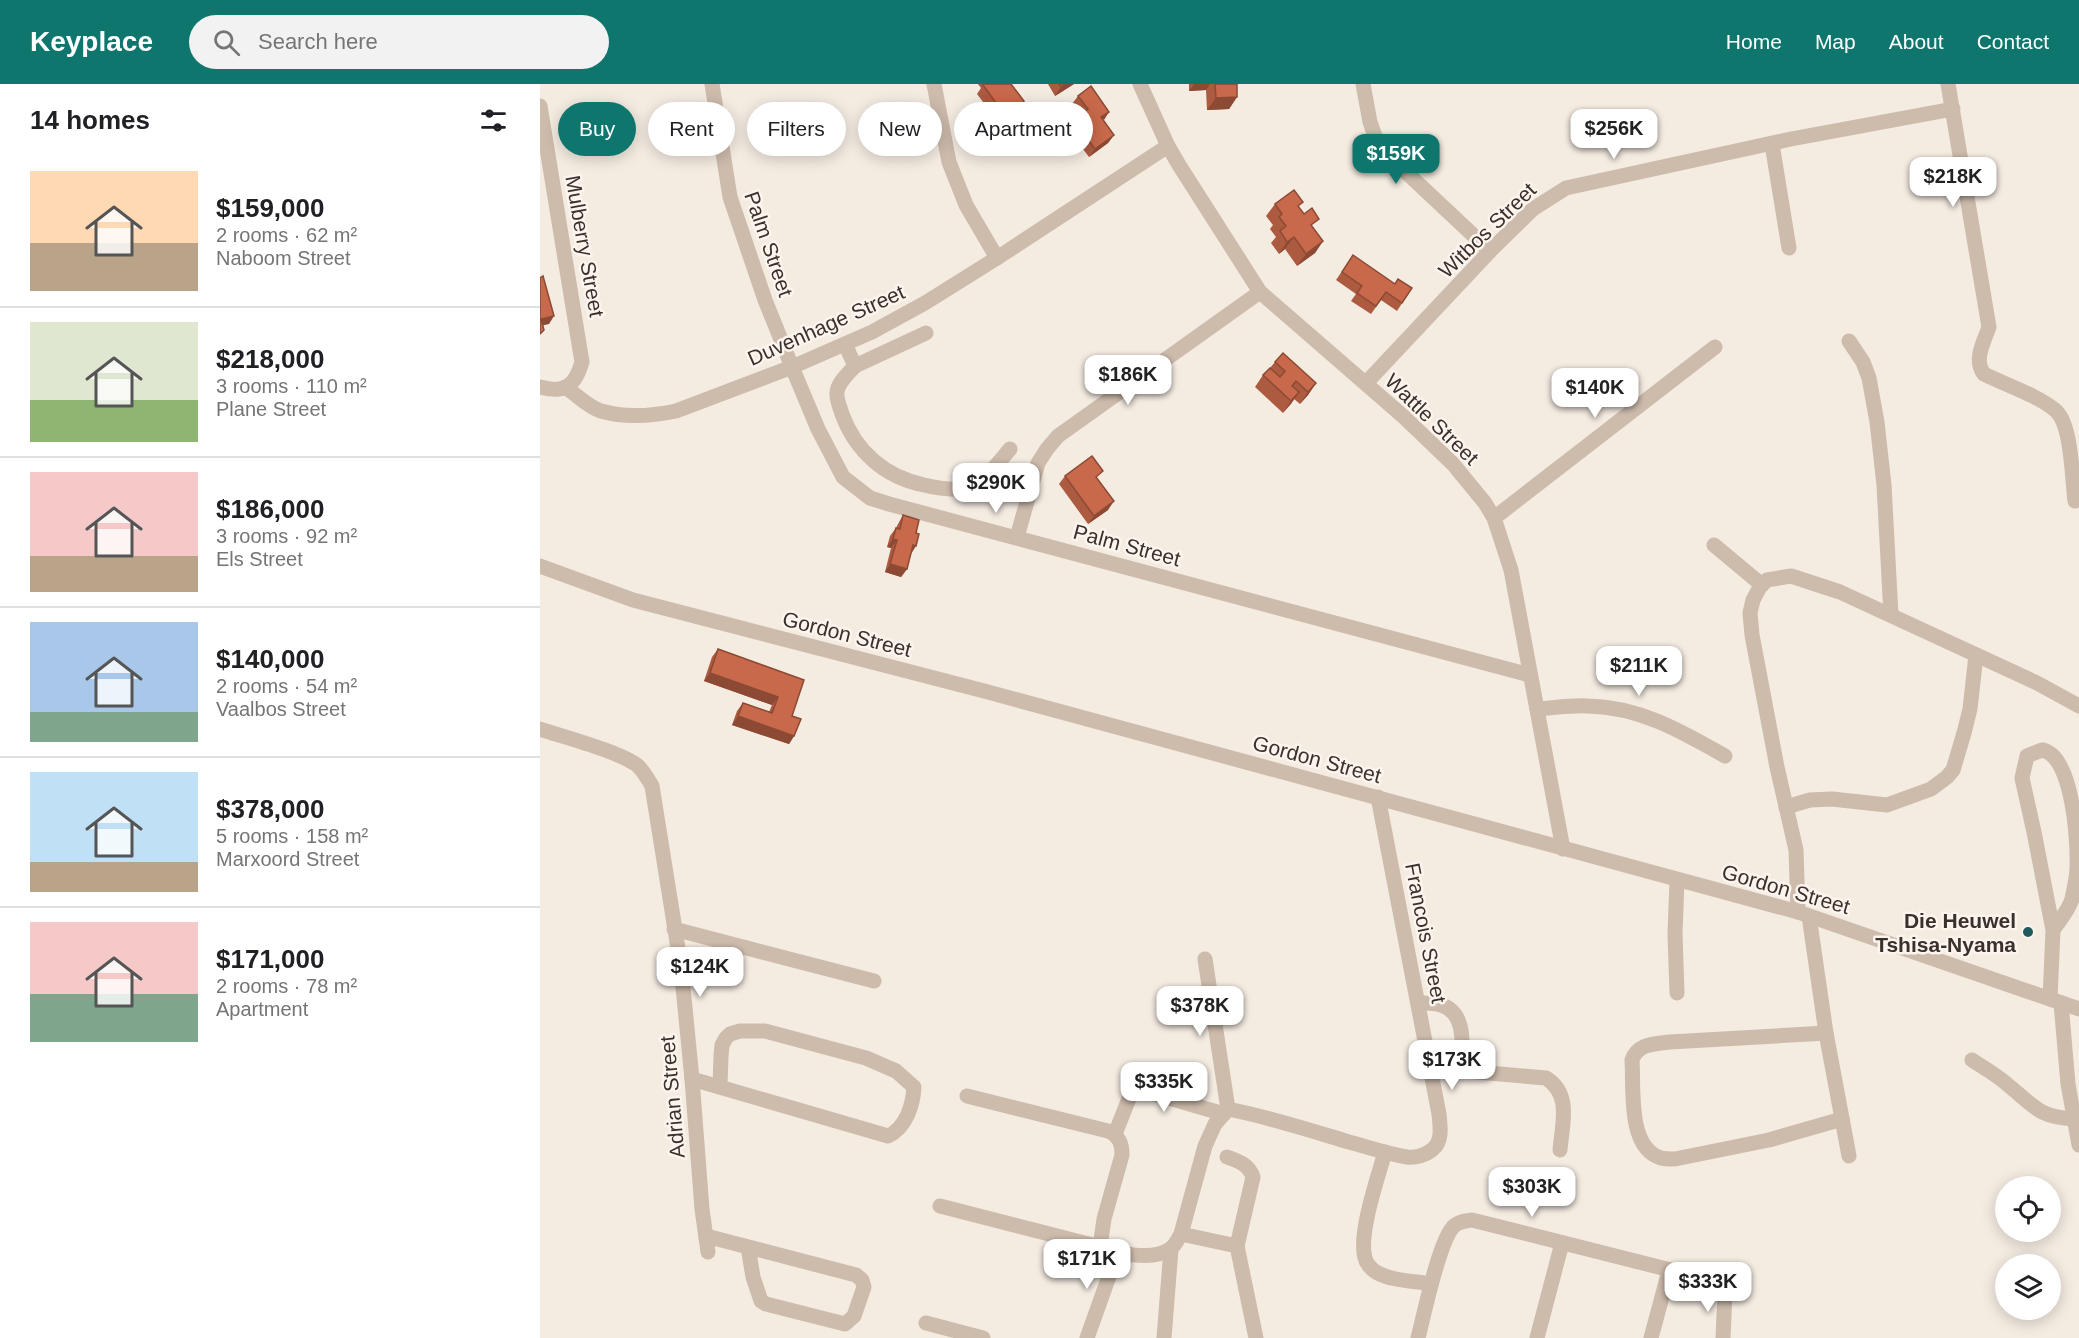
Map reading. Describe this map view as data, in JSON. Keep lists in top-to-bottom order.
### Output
{
  "streets": {
    "street": [
      "Witbos Street",
      "Palm Street",
      "Mulberry Street",
      "Duvenhage Street",
      "Wattle Street",
      "Gordon Street",
      "Francois Street",
      "Adrian Street"
    ]
  },
  "crossings": [
    ["Witbos Street", "Wattle Street"],
    ["Palm Street", "Duvenhage Street"],
    ["Palm Street", "Wattle Street"],
    ["Mulberry Street", "Duvenhage Street"],
    ["Duvenhage Street", "Wattle Street"],
    ["Wattle Street", "Gordon Street"],
    ["Gordon Street", "Francois Street"]
  ],
  "places": ["Die Heuwel Tshisa-Nyama"],
  "page": {
    "header": "Keyplace",
    "search": "Search here",
    "nav": [
      "Home",
      "Map",
      "About",
      "Contact"
    ],
    "heading": "14 homes",
    "chip": [
      "Buy",
      "Rent",
      "Filters",
      "New",
      "Apartment"
    ],
    "price": [
      "$256K",
      "$159K",
      "$218K",
      "$186K",
      "$140K",
      "$290K",
      "$211K",
      "$124K",
      "$378K",
      "$173K",
      "$335K",
      "$303K",
      "$171K",
      "$333K"
    ],
    "list": [
      {
        "name": "$159,000",
        "note": "2 rooms · 62 m² · Naboom Street"
      },
      {
        "name": "$218,000",
        "note": "3 rooms · 110 m² · Plane Street"
      },
      {
        "name": "$186,000",
        "note": "3 rooms · 92 m² · Els Street"
      },
      {
        "name": "$140,000",
        "note": "2 rooms · 54 m² · Vaalbos Street"
      },
      {
        "name": "$378,000",
        "note": "5 rooms · 158 m² · Marxoord Street"
      },
      {
        "name": "$171,000",
        "note": "2 rooms · 78 m² · Apartment"
      }
    ]
  }
}
